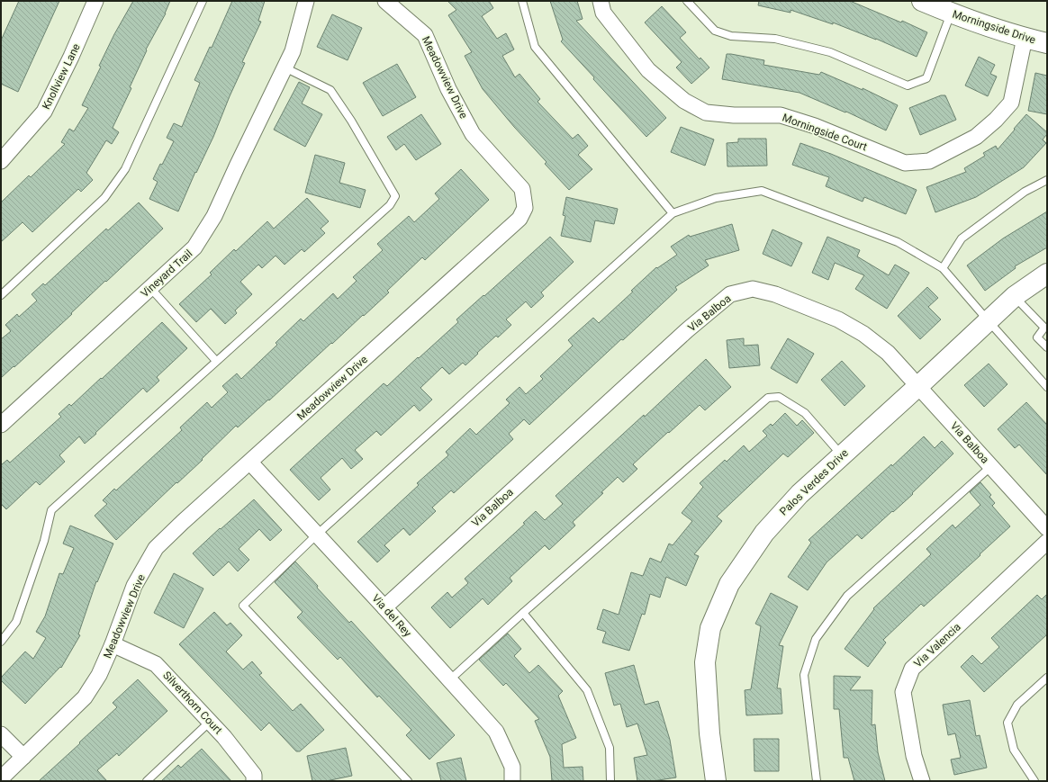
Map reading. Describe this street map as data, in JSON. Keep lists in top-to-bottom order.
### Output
{
  "streets": {
    "street": [
      "Morningside Drive",
      "Knollview Lane",
      "Meadowview Drive",
      "Morningside Court",
      "Vineyard Trail",
      "Via Balboa",
      "Palos Verdes Drive",
      "Via del Rey",
      "Via Valencia",
      "Silverthorn Court"
    ]
  },
  "crossings": [
    ["Morningside Drive", "Morningside Court"],
    ["Meadowview Drive", "Via del Rey"],
    ["Meadowview Drive", "Silverthorn Court"],
    ["Via Balboa", "Palos Verdes Drive"],
    ["Via Balboa", "Via del Rey"]
  ]
}
